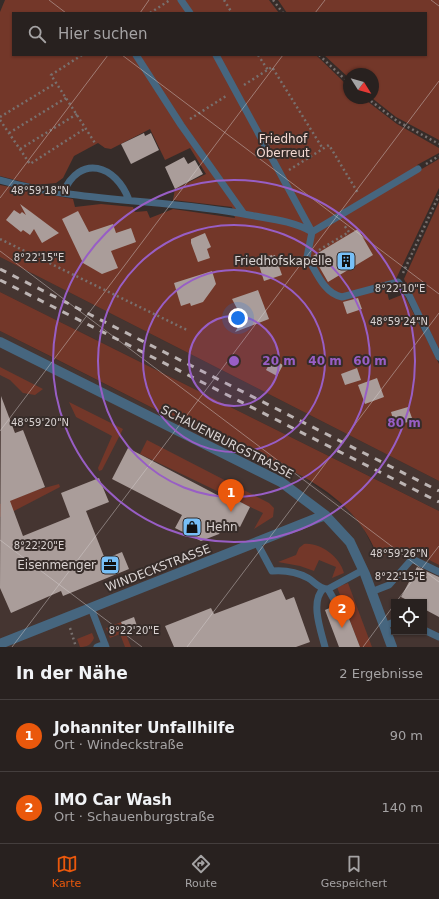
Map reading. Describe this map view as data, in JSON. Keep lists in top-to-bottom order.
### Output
{
  "streets": {
    "street": ["SCHAUENBURGSTRASSE", "WINDECKSTRASSE"]
  },
  "crossings": [
    ["SCHAUENBURGSTRASSE", "WINDECKSTRASSE"]
  ],
  "parks": ["Friedhof Oberreut"],
  "places": {
    "building": ["Friedhofskapelle"],
    "shop": ["Hehn"],
    "office": ["Eisenmenger"]
  },
  "north": "bottom right",
  "page": {
    "search": "Hier suchen",
    "pins": ["1", "2"],
    "heading": ["In der Nähe", "2 Ergebnisse"],
    "list": [
      {
        "mark": "1",
        "name": "Johanniter Unfallhilfe",
        "note": "Ort · Windeckstraße",
        "value": "90 m"
      },
      {
        "mark": "2",
        "name": "IMO Car Wash",
        "note": "Ort · Schauenburgstraße",
        "value": "140 m"
      }
    ],
    "nav": ["Karte", "Route", "Gespeichert"]
  },
  "coordinates": [
    "48°59'18\"N",
    "8°22'15\"E",
    "8°22'10\"E",
    "48°59'24\"N",
    "48°59'20\"N",
    "8°22'20\"E",
    "48°59'26\"N"
  ],
  "rings": [
    "20 m",
    "40 m",
    "60 m",
    "80 m"
  ]
}
